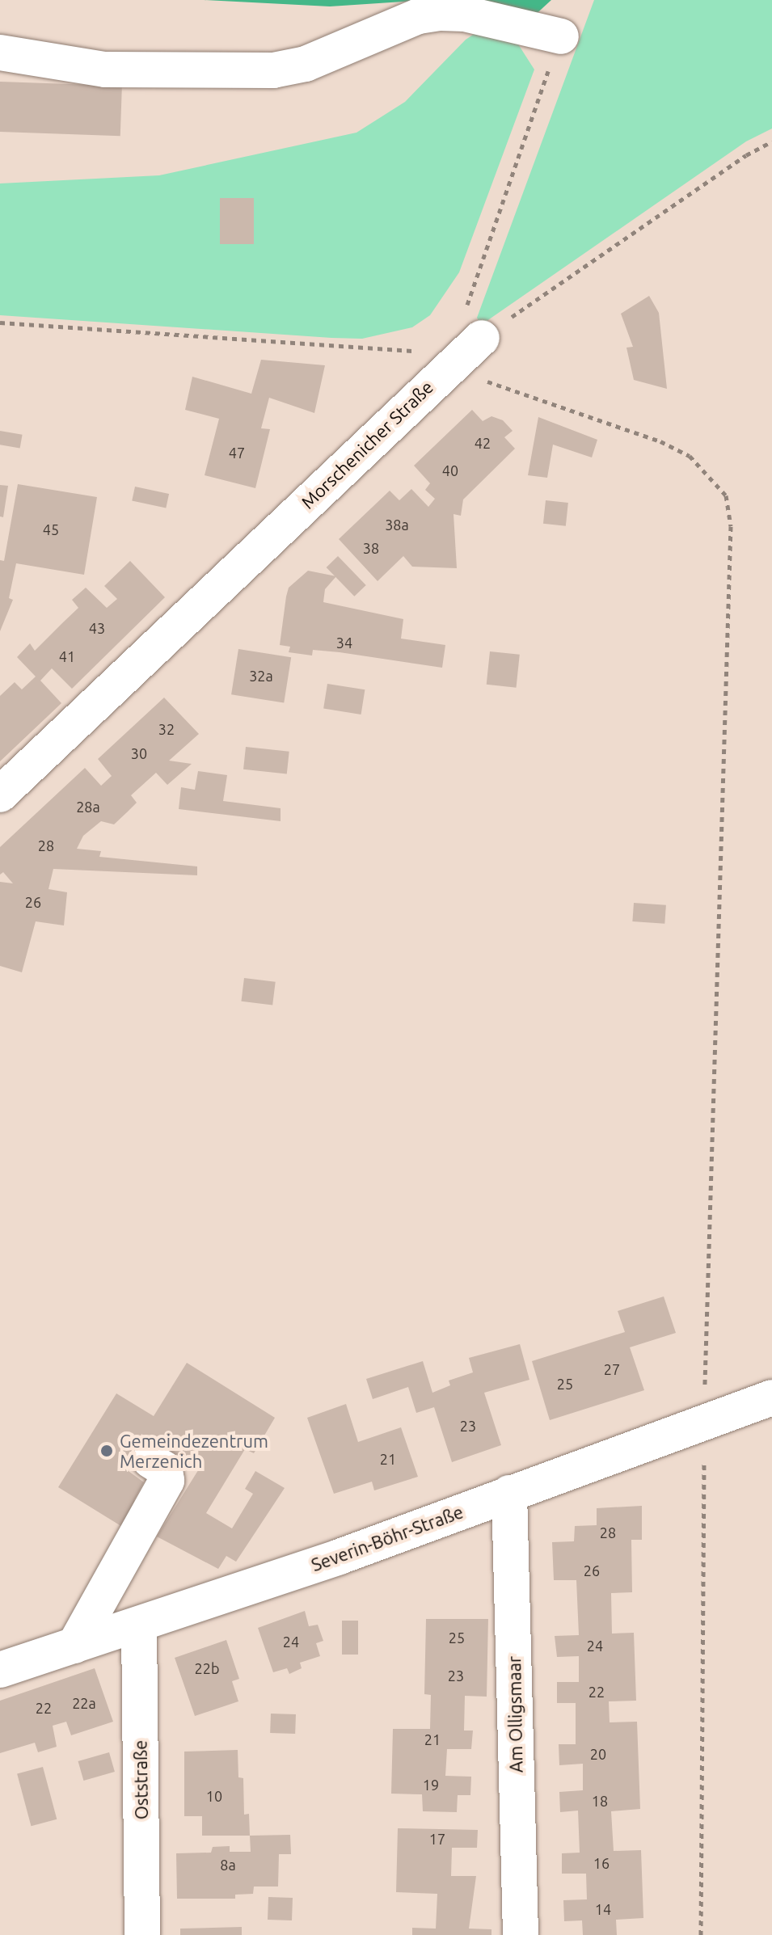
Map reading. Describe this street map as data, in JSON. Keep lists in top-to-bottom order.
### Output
{
  "streets": {
    "street": [
      "Morschenicher Straße",
      "Severin-Böhr-Straße",
      "Am Olligsmaar",
      "Oststraße"
    ]
  },
  "crossings": [
    ["Severin-Böhr-Straße", "Am Olligsmaar"],
    ["Severin-Böhr-Straße", "Oststraße"]
  ],
  "places": ["Gemeindezentrum Merzenich"],
  "house_numbers": [
    "42",
    "47",
    "40",
    "38a",
    "45",
    "38",
    "43",
    "34",
    "41",
    "32a",
    "32",
    "30",
    "28a",
    "28",
    "26",
    "27",
    "25",
    "23",
    "21",
    "28",
    "26",
    "25",
    "24",
    "24",
    "22b",
    "23",
    "22",
    "22a",
    "22",
    "21",
    "20",
    "19",
    "10",
    "18",
    "17",
    "16",
    "8a",
    "14"
  ]
}
